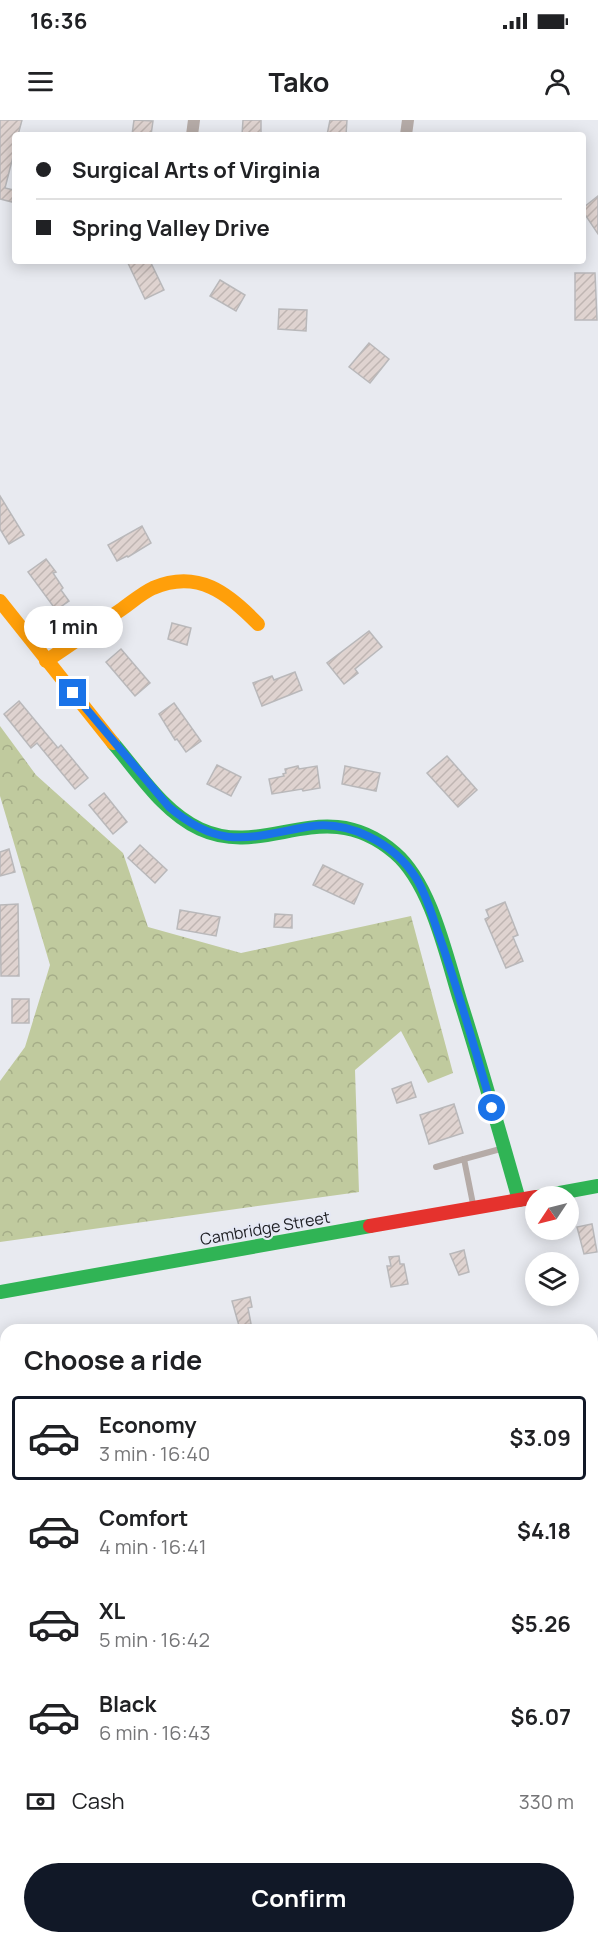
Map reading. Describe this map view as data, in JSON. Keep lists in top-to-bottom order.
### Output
{
  "streets": {
    "street": ["Cambridge Street"]
  },
  "north": "bottom left",
  "page": {
    "status": "16:36",
    "header": "Tako",
    "banner": ["Surgical Arts of Virginia", "Spring Valley Drive"],
    "bubble": "1 min",
    "heading": "Choose a ride",
    "list": [
      {
        "name": "Economy",
        "note": "3 min · 16:40",
        "value": "$3.09"
      },
      {
        "name": "Comfort",
        "note": "4 min · 16:41",
        "value": "$4.18"
      },
      {
        "name": "XL",
        "note": "5 min · 16:42",
        "value": "$5.26"
      },
      {
        "name": "Black",
        "note": "6 min · 16:43",
        "value": "$6.07"
      }
    ],
    "pay": ["Cash", "330 m"],
    "buttons": "Confirm"
  }
}
